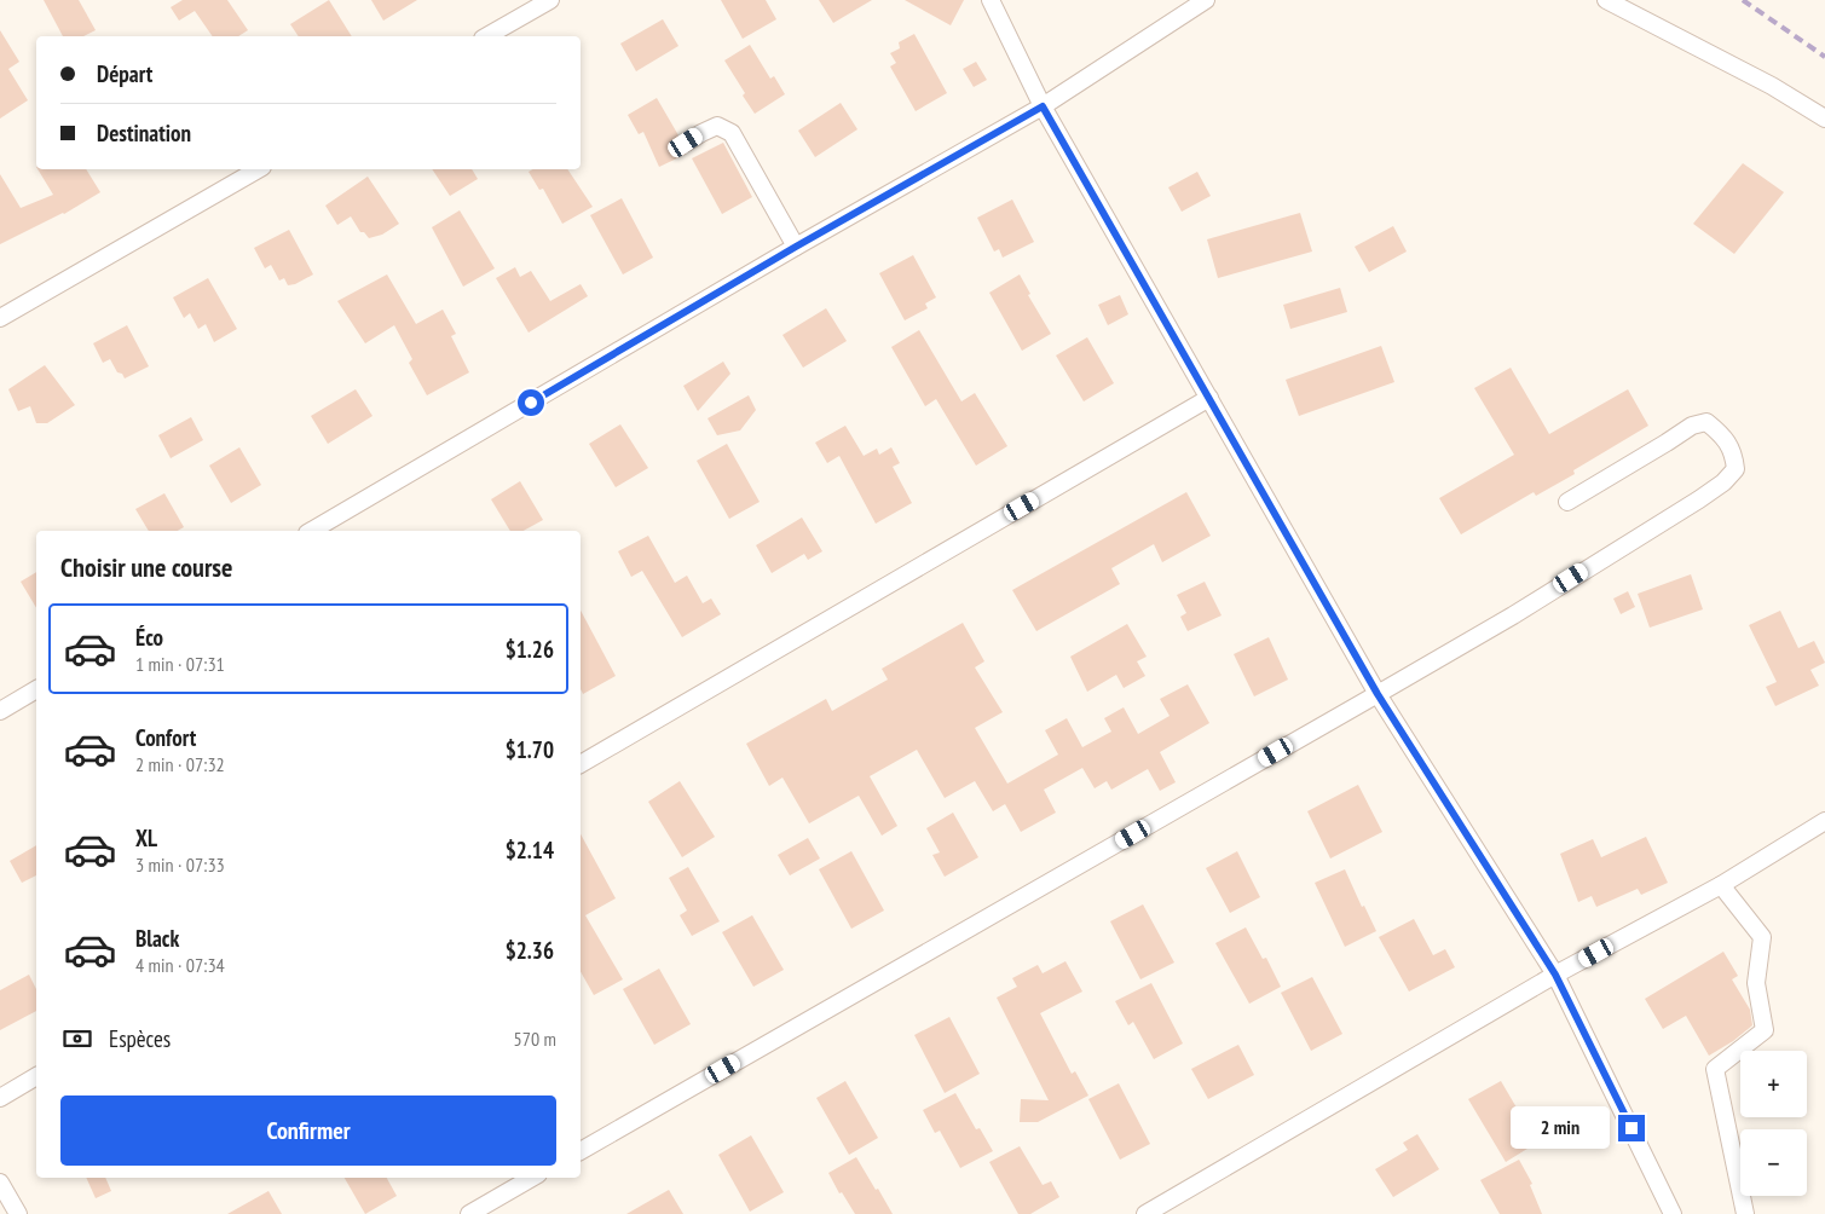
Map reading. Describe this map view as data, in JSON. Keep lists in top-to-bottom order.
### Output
{
  "page": {
    "banner": ["Départ", "Destination"],
    "heading": "Choisir une course",
    "list": [
      {
        "name": "Éco",
        "note": "1 min · 07:31",
        "value": "$1.26"
      },
      {
        "name": "Confort",
        "note": "2 min · 07:32",
        "value": "$1.70"
      },
      {
        "name": "XL",
        "note": "3 min · 07:33",
        "value": "$2.14"
      },
      {
        "name": "Black",
        "note": "4 min · 07:34",
        "value": "$2.36"
      }
    ],
    "pay": ["Espèces", "570 m"],
    "map_buttons": ["+", "−"],
    "buttons": "Confirmer",
    "bubble": "2 min"
  }
}
